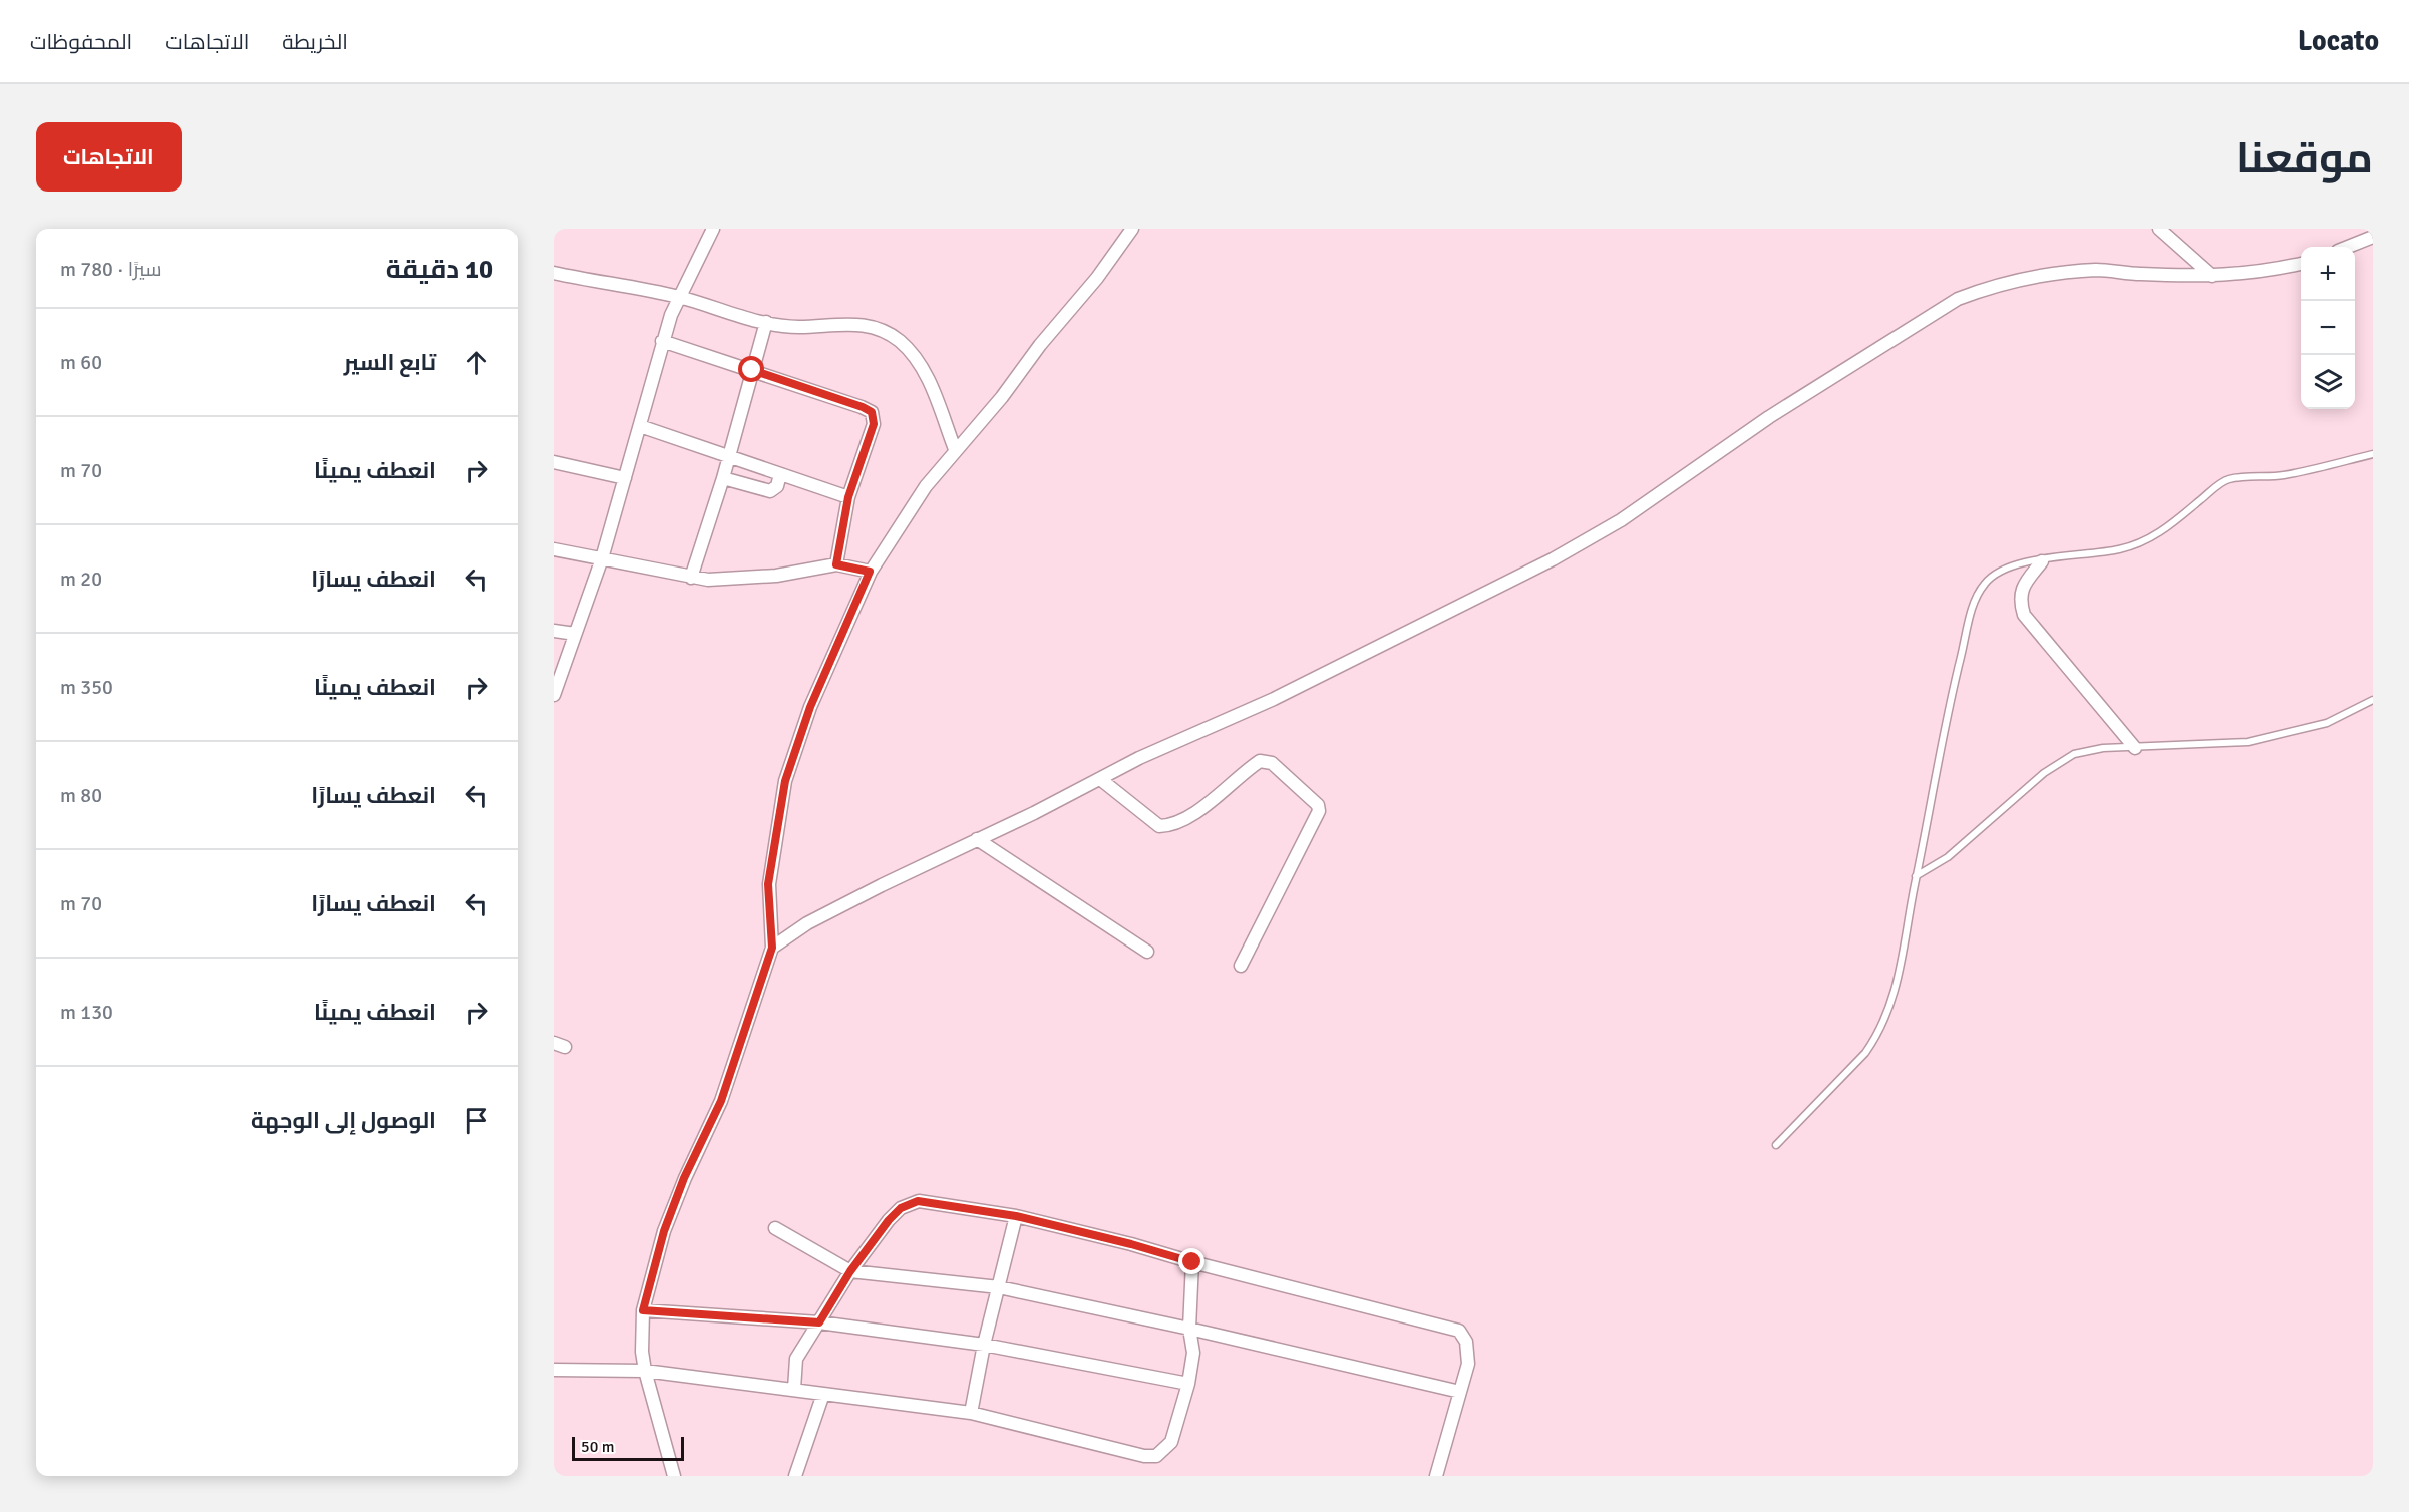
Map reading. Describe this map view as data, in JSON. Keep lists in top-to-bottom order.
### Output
{
  "scale_bar": "50 m",
  "page": {
    "header": "Locato",
    "nav": ["الخريطة", "الاتجاهات", "المحفوظات"],
    "title": "موقعنا",
    "buttons": "الاتجاهات",
    "heading": ["10 دقيقة", "سيرًا · 780 m"],
    "map_buttons": ["+", "−"],
    "list": [
      ["تابع السير", "60 m"],
      ["انعطف يمينًا", "70 m"],
      ["انعطف يسارًا", "20 m"],
      ["انعطف يمينًا", "350 m"],
      ["انعطف يسارًا", "80 m"],
      ["انعطف يسارًا", "70 m"],
      ["انعطف يمينًا", "130 m"],
      "الوصول إلى الوجهة"
    ],
    "scale": "50 m"
  }
}
